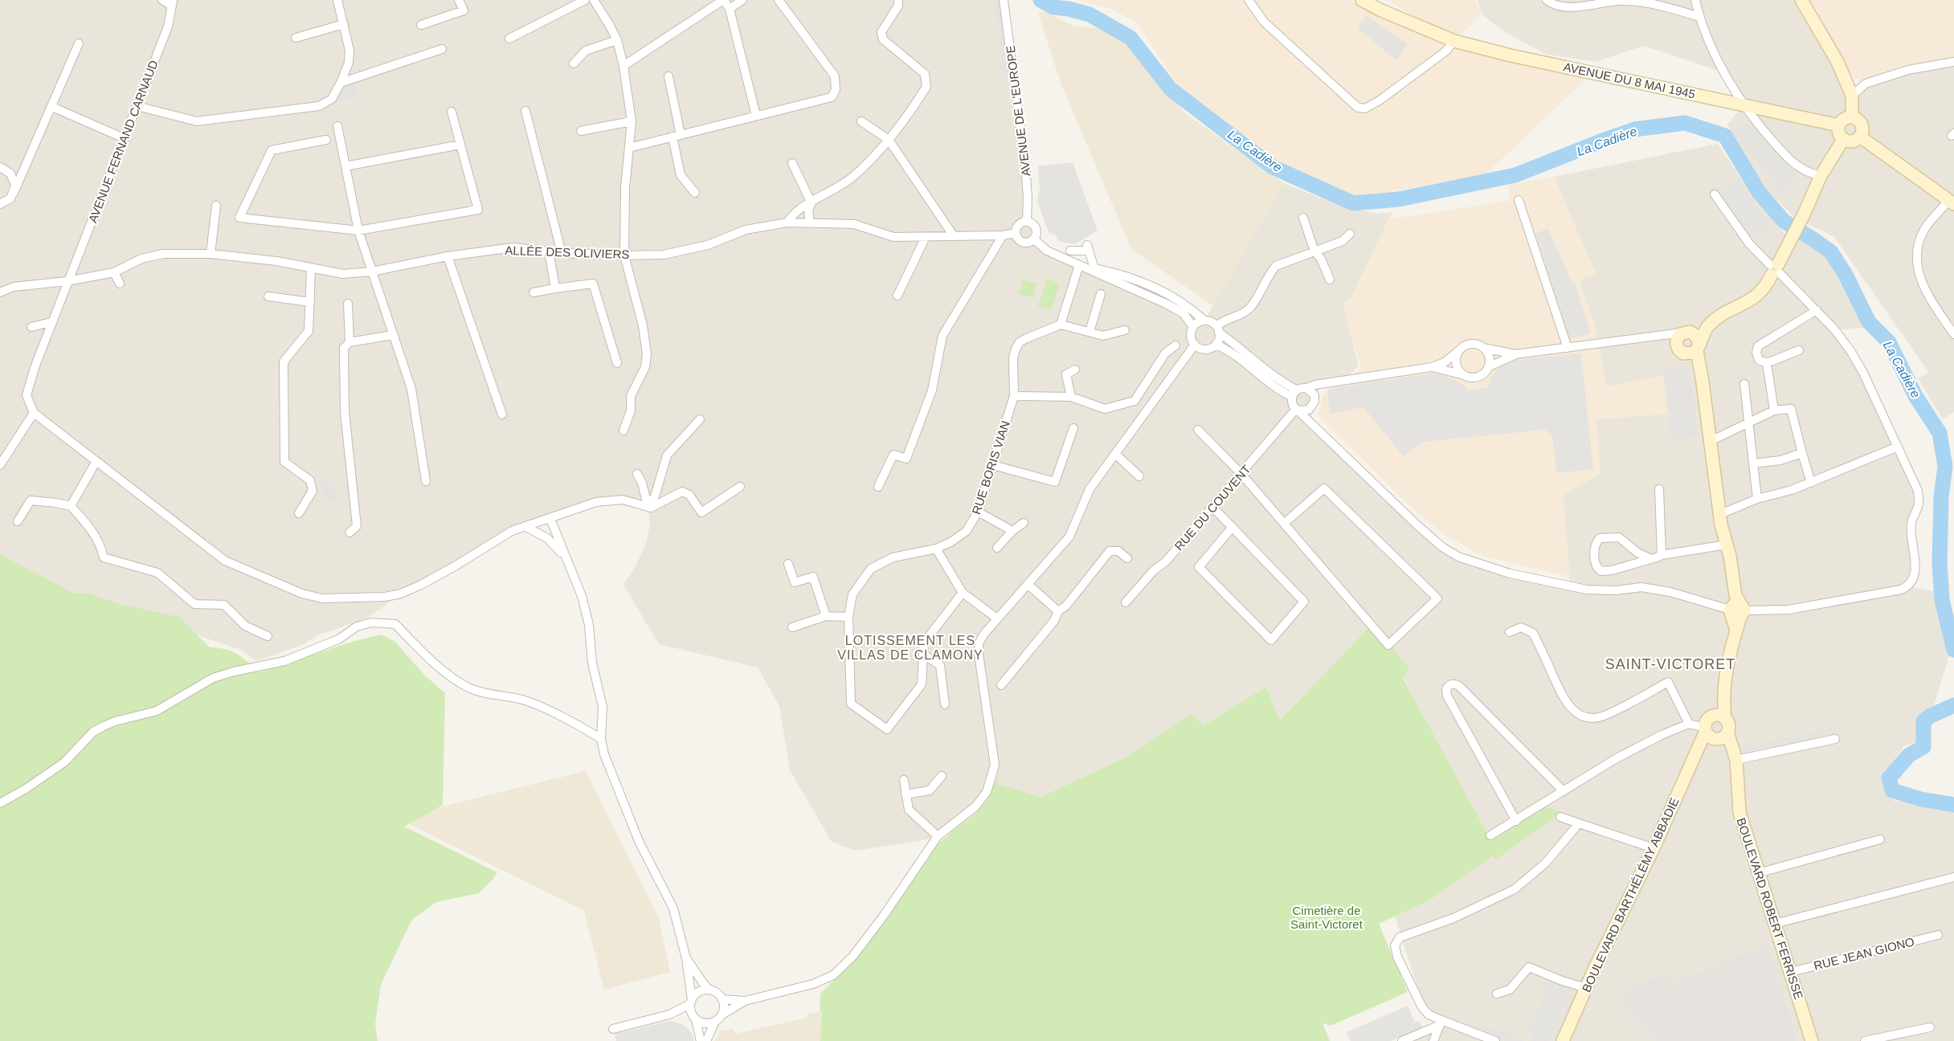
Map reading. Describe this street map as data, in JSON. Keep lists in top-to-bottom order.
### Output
{
  "streets": {
    "main road": ["AVENUE DU 8 MAI 1945", "BOULEVARD BARTHÉLÉMY ABBADIE", "BOULEVARD ROBERT FERRISSE"],
    "street": [
      "AVENUE DE L'EUROPE",
      "AVENUE FERNAND CARNAUD",
      "ALLÉE DES OLIVIERS",
      "RUE BORIS VIAN",
      "RUE DU COUVENT",
      "RUE JEAN GIONO"
    ]
  },
  "crossings": [
    ["AVENUE DE L'EUROPE", "ALLÉE DES OLIVIERS"],
    ["AVENUE FERNAND CARNAUD", "ALLÉE DES OLIVIERS"],
    ["BOULEVARD ROBERT FERRISSE", "RUE JEAN GIONO"]
  ],
  "districts": ["LOTISSEMENT LES VILLAS DE CLAMONY", "SAINT-VICTORET"],
  "water": ["La Cadière"],
  "parks": ["Cimetière de Saint-Victoret"]
}
